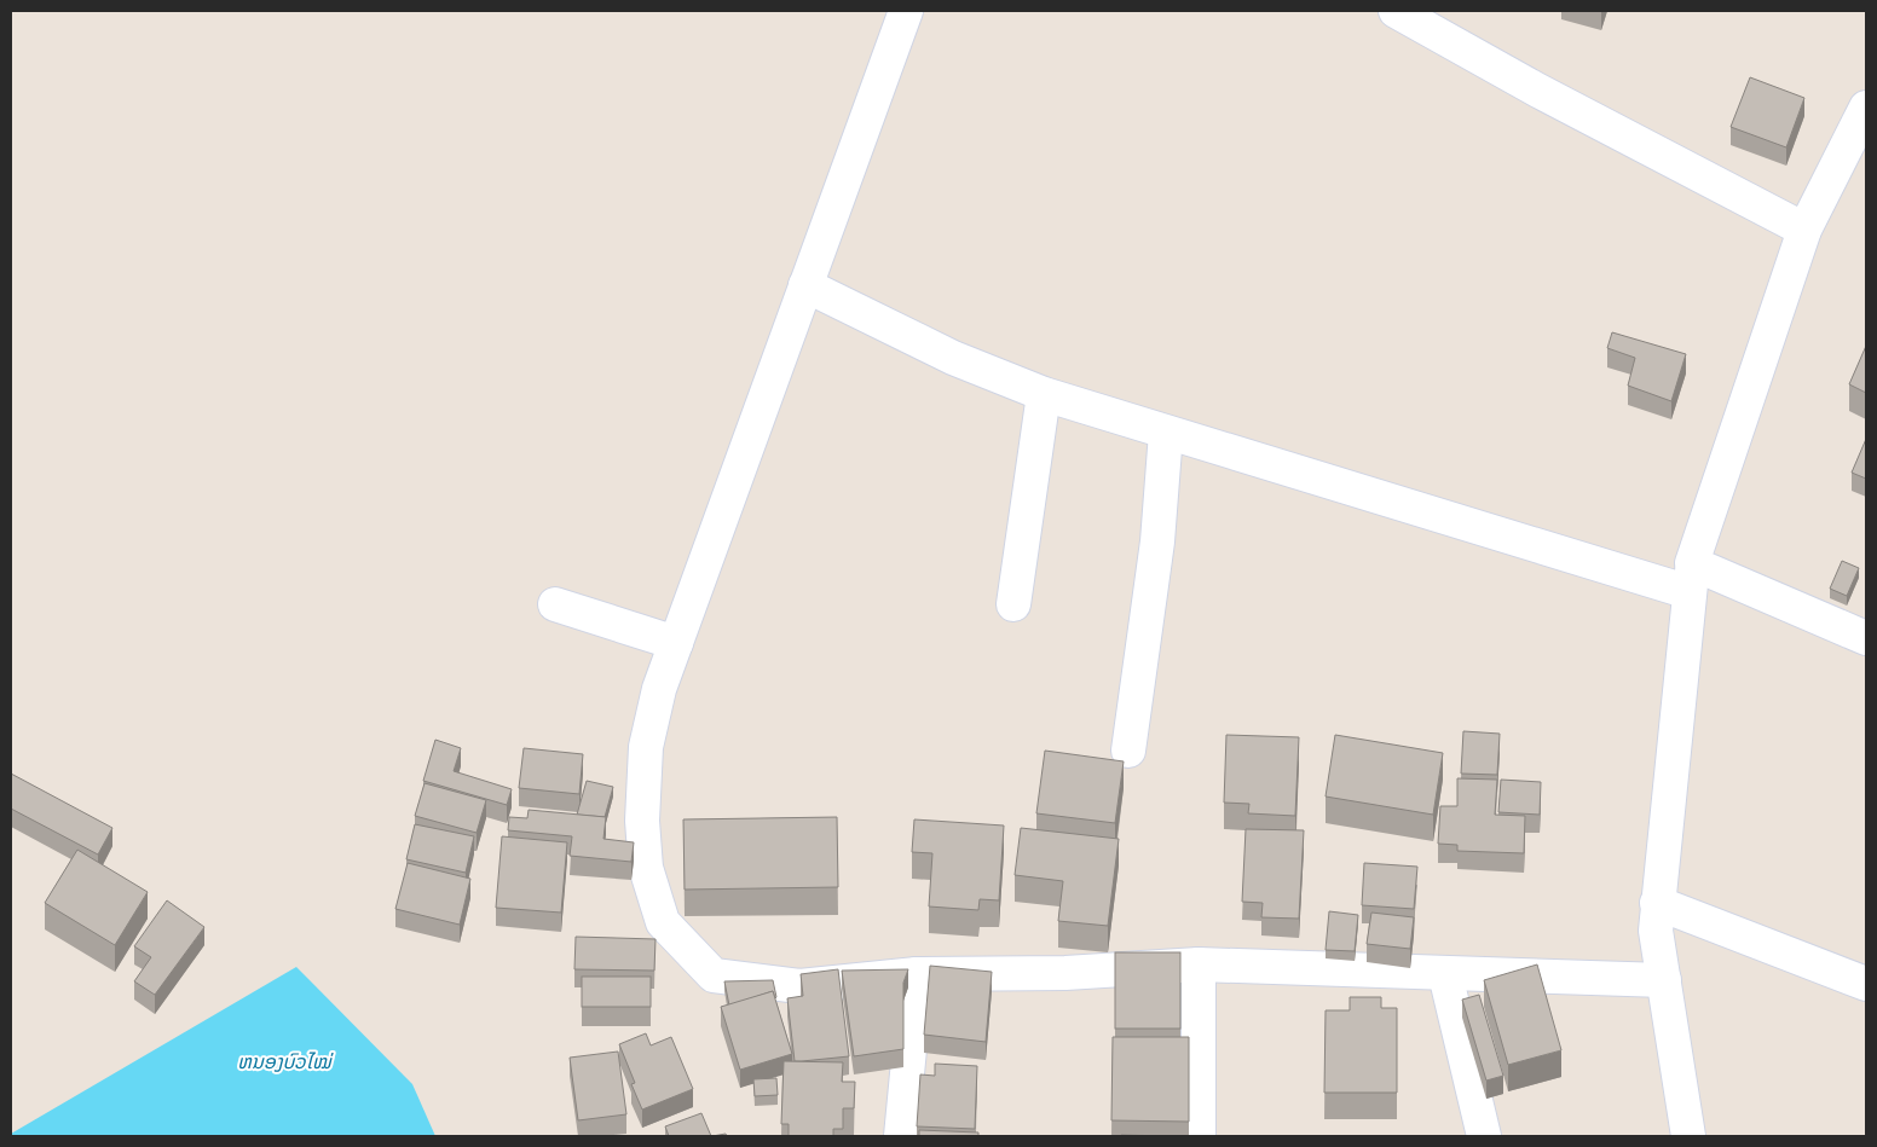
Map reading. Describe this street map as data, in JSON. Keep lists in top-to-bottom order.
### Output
{
  "water": ["ຫນອງບົວໄໝ່"]
}
